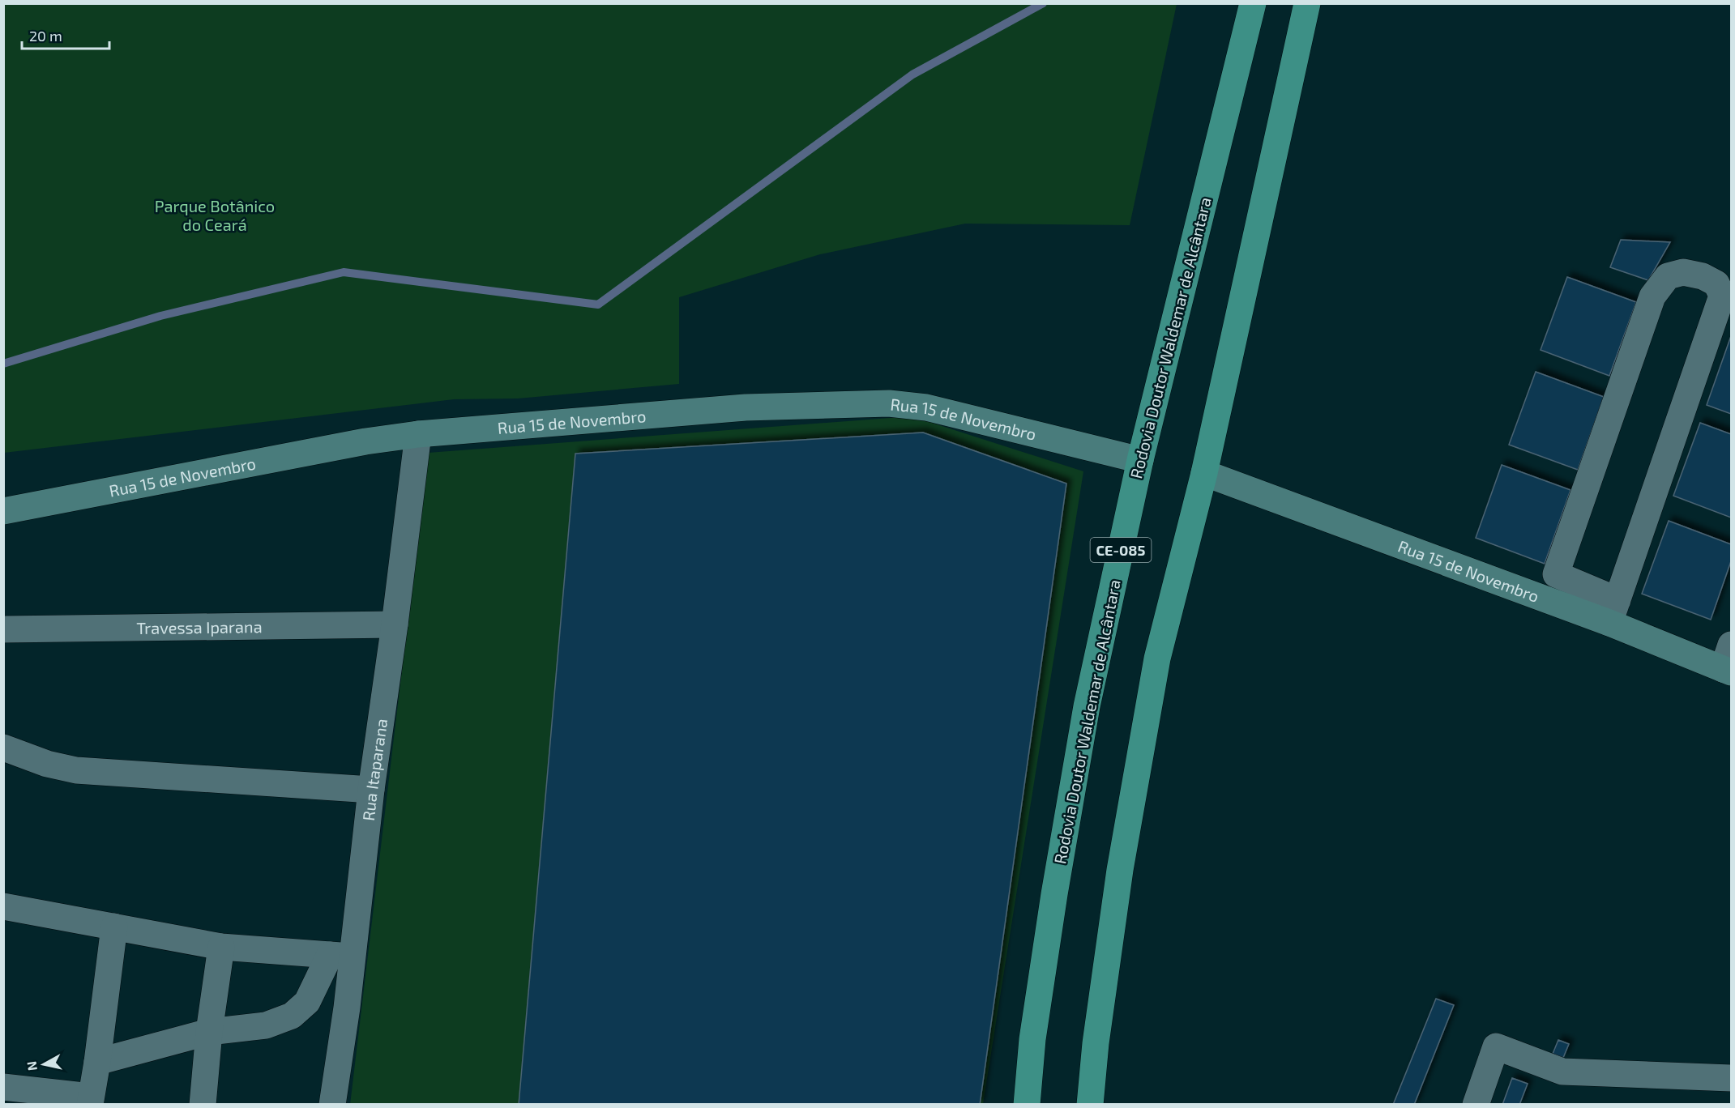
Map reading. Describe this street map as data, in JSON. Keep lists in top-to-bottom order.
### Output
{
  "streets": {
    "highway": ["Rodovia Doutor Waldemar de Alcântara", "CE-085"],
    "main road": ["Rua 15 de Novembro"],
    "street": ["Travessa Iparana", "Rua Itaparana"]
  },
  "crossings": [
    ["Rodovia Doutor Waldemar de Alcântara", "Rua 15 de Novembro"],
    ["Rua 15 de Novembro", "Rua Itaparana"],
    ["Travessa Iparana", "Rua Itaparana"]
  ],
  "parks": ["Parque Botânico do Ceará"],
  "scale_bar": "20 m",
  "north": "left"
}
